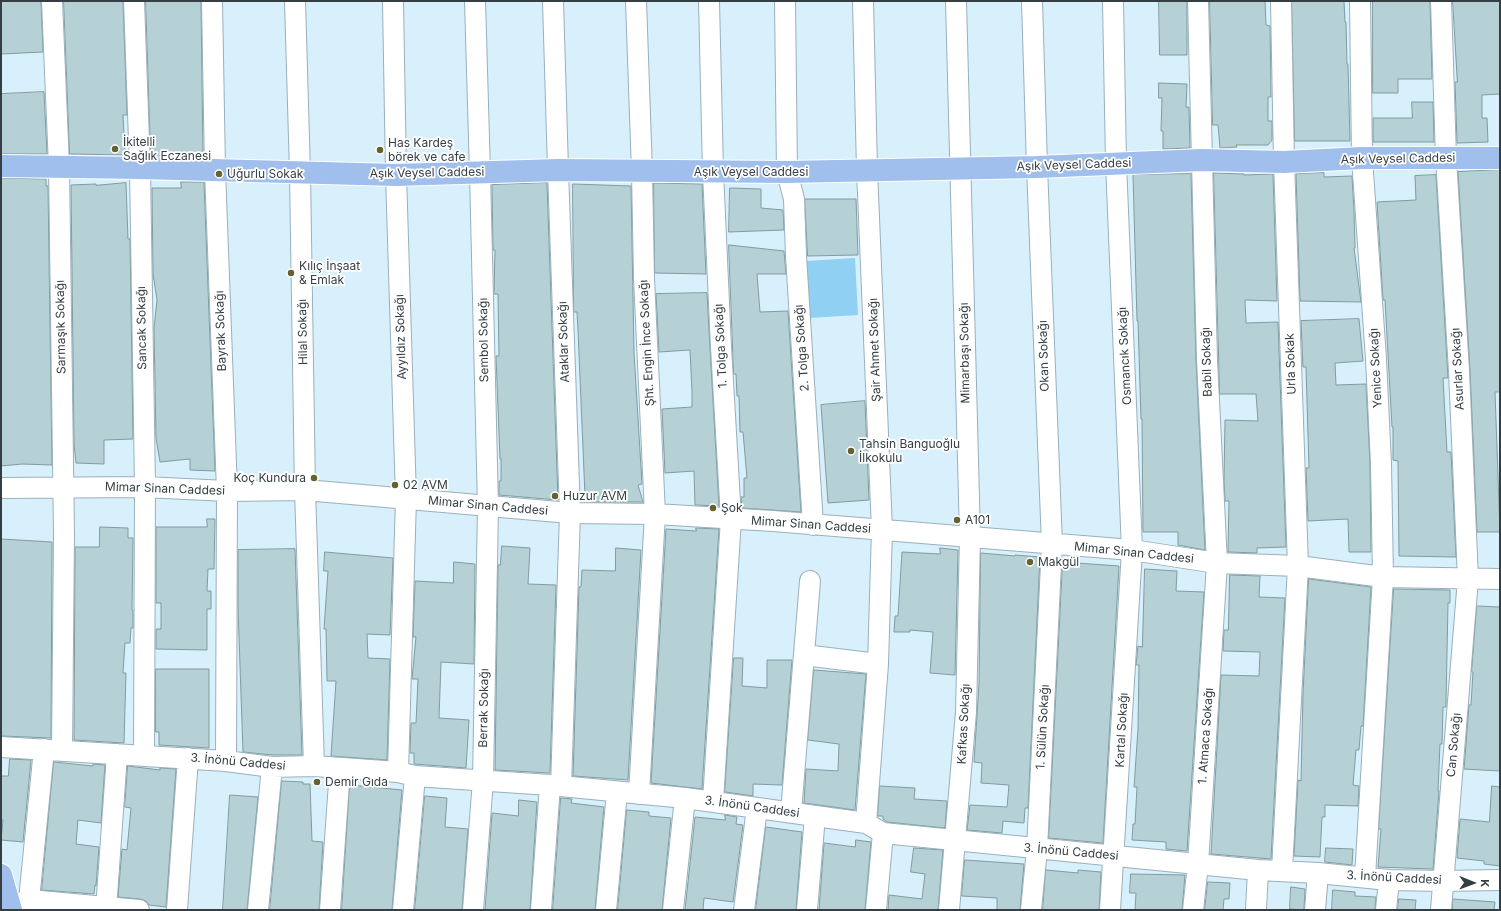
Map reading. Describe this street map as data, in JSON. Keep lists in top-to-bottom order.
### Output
{
  "streets": {
    "main road": ["Aşık Veysel Caddesi"],
    "street": [
      "Sarmaşık Sokağı",
      "Sancak Sokağı",
      "Bayrak Sokağı",
      "Hilal Sokağı",
      "Ayyıldız Sokağı",
      "Sembol Sokağı",
      "Ataklar Sokağı",
      "Şht. Engin İnce Sokağı",
      "1. Tolga Sokağı",
      "2. Tolga Sokağı",
      "Şair Ahmet Sokağı",
      "Mimarbaşı Sokağı",
      "Okan Sokağı",
      "Osmancık Sokağı",
      "Babil Sokağı",
      "Urla Sokak",
      "Yenice Sokağı",
      "Asurlar Sokağı",
      "Mimar Sinan Caddesi",
      "Berrak Sokağı",
      "Kafkas Sokağı",
      "1. Sülün Sokağı",
      "Kartal Sokağı",
      "1. Atmaca Sokağı",
      "Can Sokağı",
      "3. İnönü Caddesi"
    ]
  },
  "crossings": [
    ["Aşık Veysel Caddesi", "Sarmaşık Sokağı"],
    ["Aşık Veysel Caddesi", "Sancak Sokağı"],
    ["Aşık Veysel Caddesi", "Bayrak Sokağı"],
    ["Aşık Veysel Caddesi", "Hilal Sokağı"],
    ["Aşık Veysel Caddesi", "Ayyıldız Sokağı"],
    ["Aşık Veysel Caddesi", "Sembol Sokağı"],
    ["Aşık Veysel Caddesi", "Ataklar Sokağı"],
    ["Aşık Veysel Caddesi", "Şht. Engin İnce Sokağı"],
    ["Aşık Veysel Caddesi", "1. Tolga Sokağı"],
    ["Aşık Veysel Caddesi", "2. Tolga Sokağı"],
    ["Aşık Veysel Caddesi", "Şair Ahmet Sokağı"],
    ["Aşık Veysel Caddesi", "Mimarbaşı Sokağı"],
    ["Aşık Veysel Caddesi", "Okan Sokağı"],
    ["Aşık Veysel Caddesi", "Osmancık Sokağı"],
    ["Aşık Veysel Caddesi", "Babil Sokağı"],
    ["Aşık Veysel Caddesi", "Urla Sokak"],
    ["Aşık Veysel Caddesi", "Yenice Sokağı"],
    ["Aşık Veysel Caddesi", "Asurlar Sokağı"],
    ["Sarmaşık Sokağı", "Mimar Sinan Caddesi"],
    ["Sarmaşık Sokağı", "3. İnönü Caddesi"],
    ["Sancak Sokağı", "Mimar Sinan Caddesi"],
    ["Sancak Sokağı", "3. İnönü Caddesi"],
    ["Bayrak Sokağı", "Mimar Sinan Caddesi"],
    ["Bayrak Sokağı", "3. İnönü Caddesi"],
    ["Hilal Sokağı", "Mimar Sinan Caddesi"],
    ["Hilal Sokağı", "3. İnönü Caddesi"],
    ["Ayyıldız Sokağı", "Mimar Sinan Caddesi"],
    ["Ayyıldız Sokağı", "3. İnönü Caddesi"],
    ["Sembol Sokağı", "Mimar Sinan Caddesi"],
    ["Sembol Sokağı", "Berrak Sokağı"],
    ["Ataklar Sokağı", "Mimar Sinan Caddesi"],
    ["Ataklar Sokağı", "3. İnönü Caddesi"],
    ["Şht. Engin İnce Sokağı", "Mimar Sinan Caddesi"],
    ["Şht. Engin İnce Sokağı", "3. İnönü Caddesi"],
    ["1. Tolga Sokağı", "Mimar Sinan Caddesi"],
    ["1. Tolga Sokağı", "3. İnönü Caddesi"],
    ["2. Tolga Sokağı", "Mimar Sinan Caddesi"],
    ["Şair Ahmet Sokağı", "Mimar Sinan Caddesi"],
    ["Şair Ahmet Sokağı", "3. İnönü Caddesi"],
    ["Mimarbaşı Sokağı", "Mimar Sinan Caddesi"],
    ["Mimarbaşı Sokağı", "Kafkas Sokağı"],
    ["Okan Sokağı", "Mimar Sinan Caddesi"],
    ["Okan Sokağı", "1. Sülün Sokağı"],
    ["Osmancık Sokağı", "Mimar Sinan Caddesi"],
    ["Osmancık Sokağı", "Kartal Sokağı"],
    ["Babil Sokağı", "Mimar Sinan Caddesi"],
    ["Babil Sokağı", "1. Atmaca Sokağı"],
    ["Urla Sokak", "Mimar Sinan Caddesi"],
    ["Urla Sokak", "3. İnönü Caddesi"],
    ["Yenice Sokağı", "Mimar Sinan Caddesi"],
    ["Yenice Sokağı", "3. İnönü Caddesi"],
    ["Asurlar Sokağı", "Mimar Sinan Caddesi"],
    ["Asurlar Sokağı", "Can Sokağı"],
    ["Mimar Sinan Caddesi", "Berrak Sokağı"],
    ["Mimar Sinan Caddesi", "Kafkas Sokağı"],
    ["Mimar Sinan Caddesi", "1. Sülün Sokağı"],
    ["Mimar Sinan Caddesi", "Kartal Sokağı"],
    ["Mimar Sinan Caddesi", "1. Atmaca Sokağı"],
    ["Mimar Sinan Caddesi", "Can Sokağı"],
    ["Berrak Sokağı", "3. İnönü Caddesi"],
    ["Kafkas Sokağı", "3. İnönü Caddesi"],
    ["1. Sülün Sokağı", "3. İnönü Caddesi"],
    ["Kartal Sokağı", "3. İnönü Caddesi"],
    ["1. Atmaca Sokağı", "3. İnönü Caddesi"],
    ["Can Sokağı", "3. İnönü Caddesi"]
  ],
  "places": [
    "İkitelli Sağlık Eczanesi",
    "Has Kardeş börek ve cafe",
    "Uğurlu Sokak",
    "Kılıç İnşaat & Emlak",
    "Tahsin Banguoğlu İlkokulu",
    "Koç Kundura",
    "02 AVM",
    "Huzur AVM",
    "Şok",
    "A101",
    "Makgül",
    "Demir Gıda"
  ],
  "north": "right"
}
